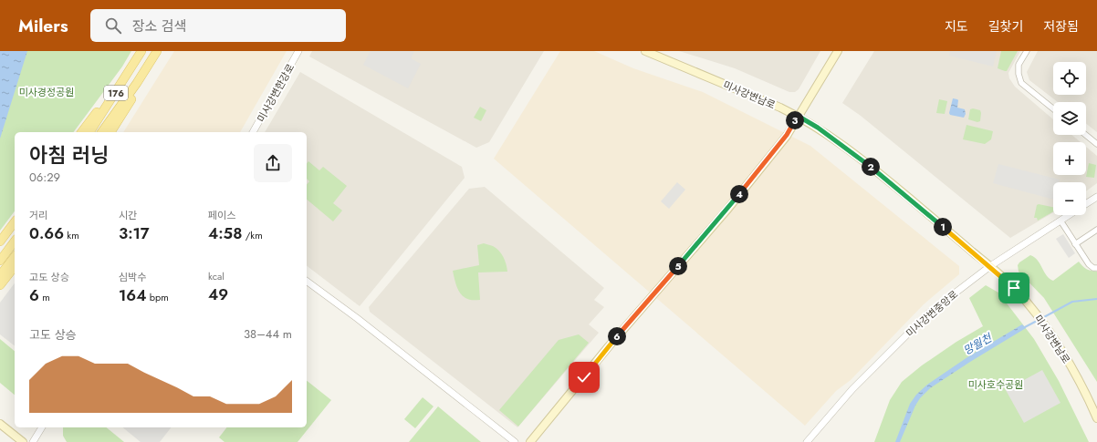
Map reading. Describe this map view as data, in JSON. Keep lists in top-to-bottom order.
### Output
{
  "streets": {
    "main road": ["176", "미사강변남로"],
    "street": ["미사강변한강로", "미사강변중앙로"]
  },
  "crossings": [
    ["미사강변남로", "미사강변중앙로"]
  ],
  "water": ["망월천"],
  "parks": ["미사경정공원", "미사호수공원"],
  "page": {
    "header": "Milers",
    "search": "장소 검색",
    "nav": ["지도", "길찾기", "저장됨"],
    "map_buttons": ["+", "−"],
    "pins": [
      "3",
      "2",
      "4",
      "1",
      "5",
      "6"
    ],
    "heading": ["아침 러닝", "06:29"],
    "stats": [
      ["거리", "0.66 km"],
      ["시간", "3:17"],
      ["페이스", "4:58 /km"],
      ["고도 상승", "6 m"],
      ["심박수", "164 bpm"],
      ["kcal", "49"]
    ],
    "chart": ["고도 상승", "38–44 m"]
  }
}
